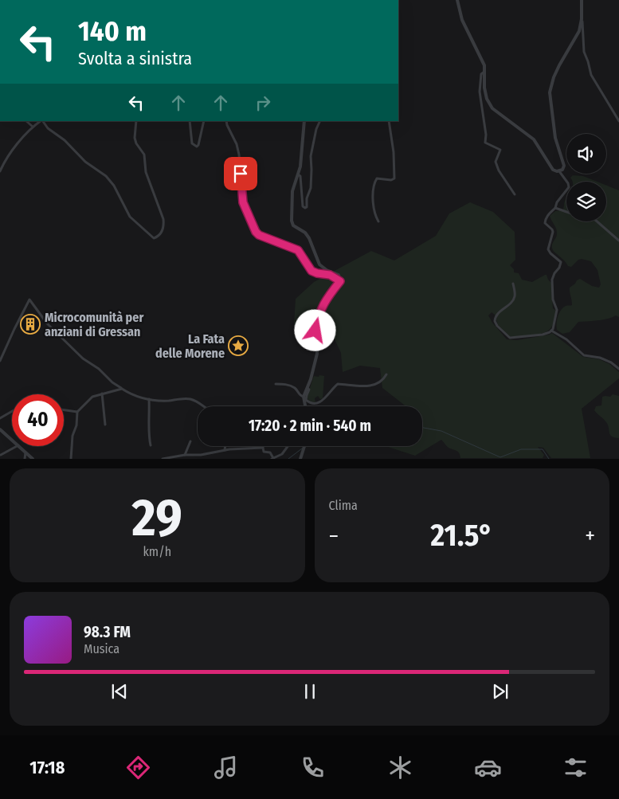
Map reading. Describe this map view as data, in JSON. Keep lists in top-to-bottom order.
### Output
{
  "places": {
    "building": ["Microcomunità per anziani di Gressan"],
    "place": ["La Fata delle Morene"]
  },
  "page": {
    "turn": ["140 m", "Svolta a sinistra"],
    "limit": "40",
    "trip": "17:20 · 2 min · 540 m",
    "tile": [
      ["29", "km/h"],
      "Clima"
    ],
    "heat": ["−", "21.5°", "+"],
    "song": ["98.3 FM", "Musica"],
    "tabs": "17:18"
  }
}
